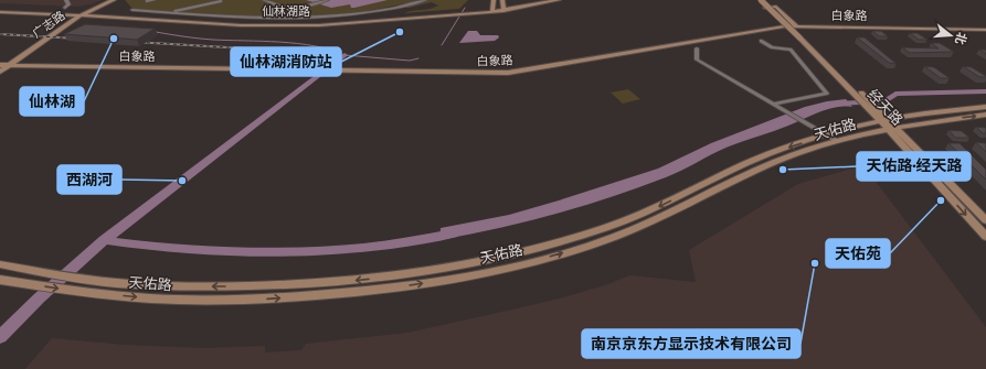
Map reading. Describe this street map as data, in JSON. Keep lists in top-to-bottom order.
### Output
{
  "streets": {
    "main road": [
      "仙林湖路",
      "白象路",
      "广志路",
      "经天路",
      "天佑路"
    ]
  },
  "crossings": [
    ["仙林湖路", "广志路"],
    ["白象路", "广志路"],
    ["经天路", "天佑路"]
  ],
  "places": [
    "仙林湖消防站",
    "仙林湖",
    "天佑路·经天路",
    "西湖河",
    "天佑苑",
    "南京京东方显示技术有限公司"
  ],
  "north": "right"
}
